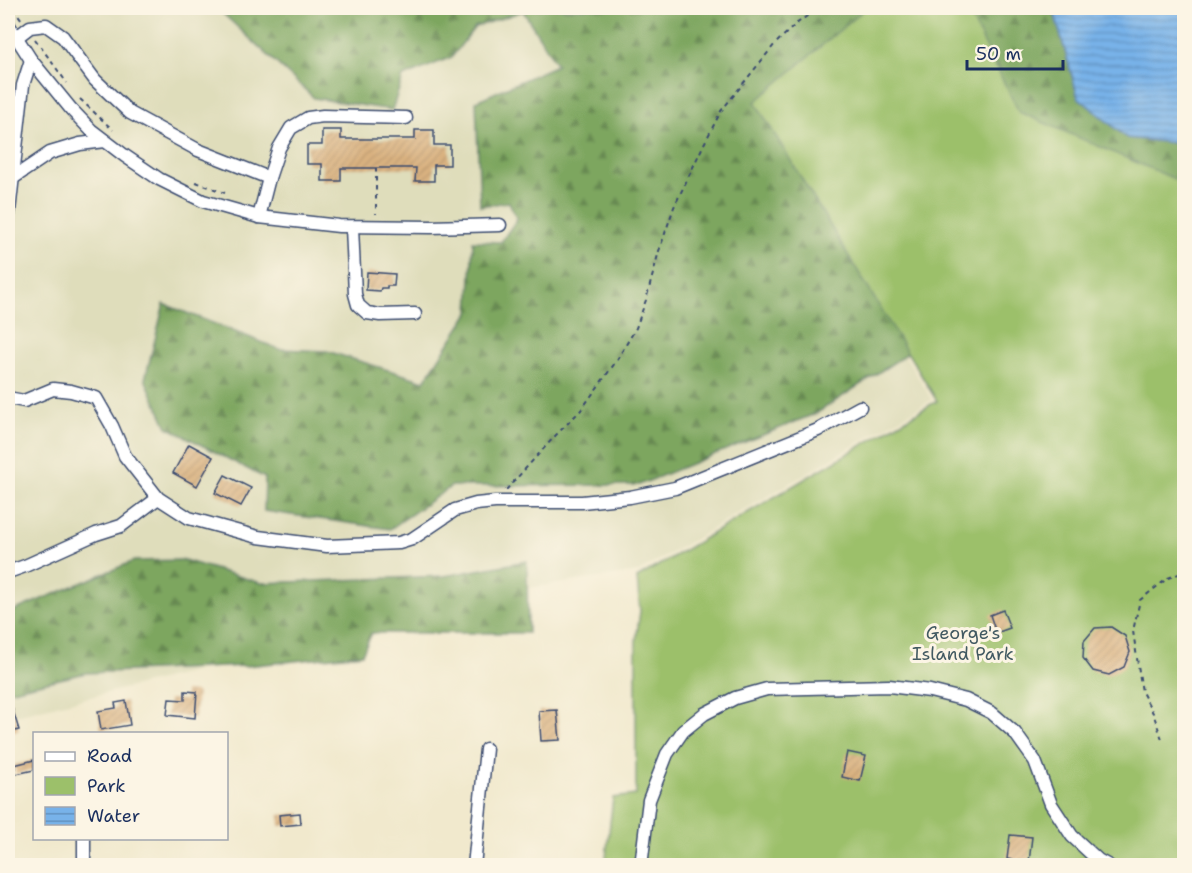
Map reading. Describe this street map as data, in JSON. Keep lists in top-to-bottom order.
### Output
{
  "parks": ["George's Island Park"],
  "legend": ["Road", "Park", "Water"],
  "scale_bar": "50 m"
}
